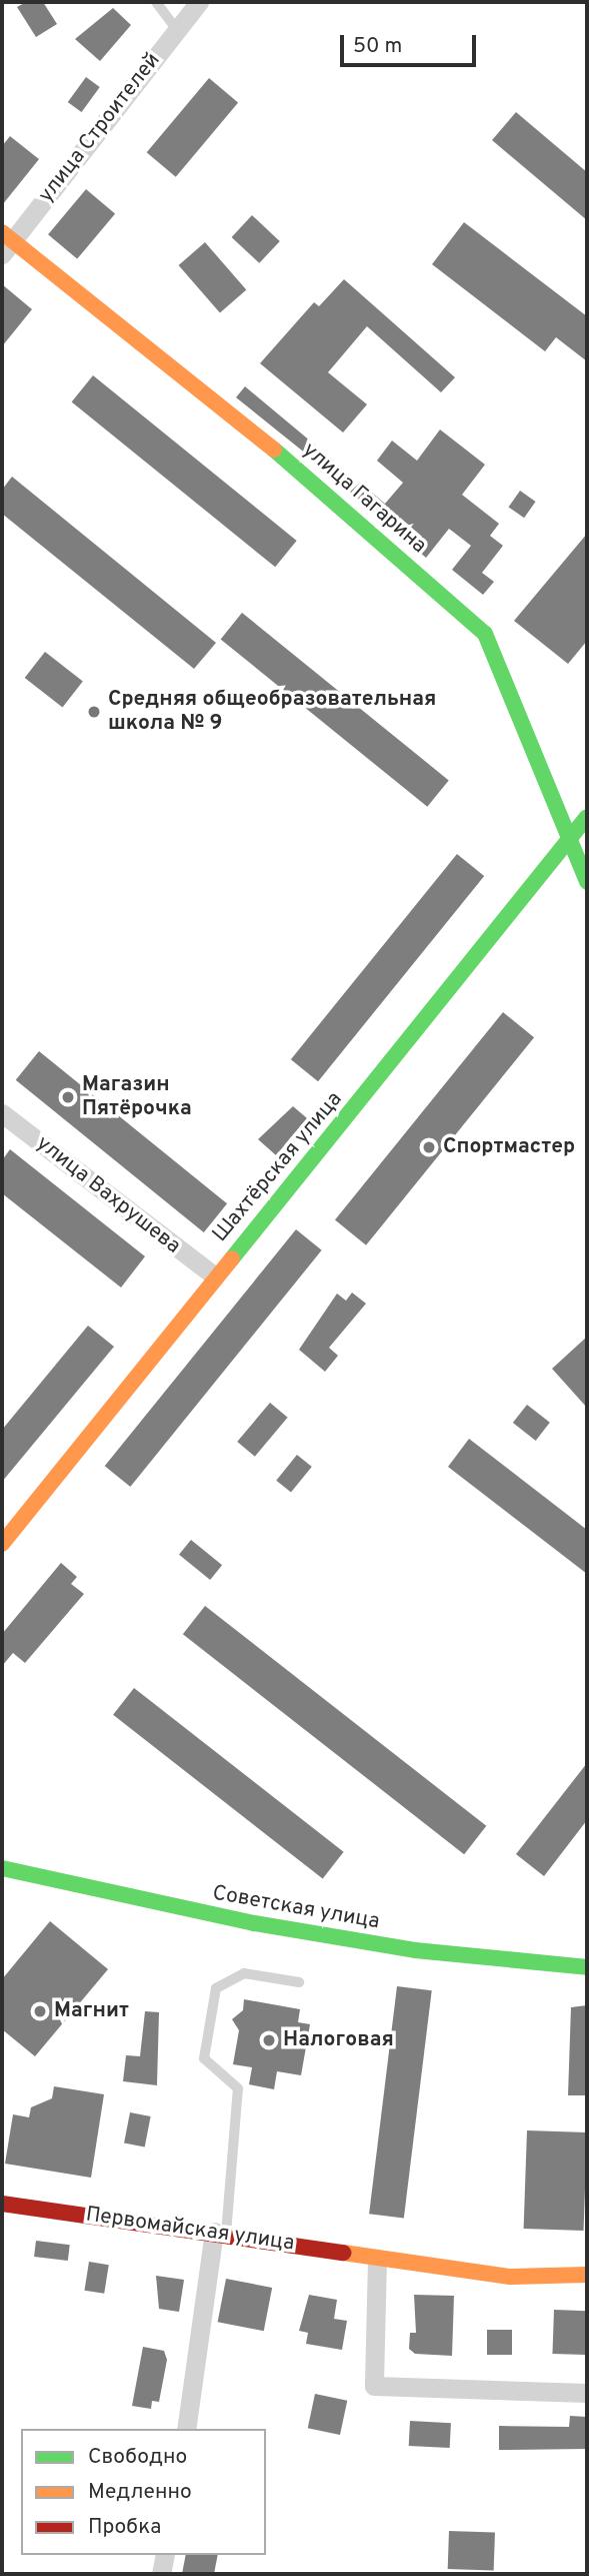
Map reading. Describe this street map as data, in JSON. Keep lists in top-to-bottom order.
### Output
{
  "streets": {
    "street": [
      "улица Строителей",
      "улица Гагарина",
      "Шахтёрская улица",
      "улица Вахрушева",
      "Советская улица",
      "Первомайская улица"
    ]
  },
  "crossings": [
    ["улица Строителей", "улица Гагарина"],
    ["улица Гагарина", "Шахтёрская улица"],
    ["Шахтёрская улица", "улица Вахрушева"]
  ],
  "places": [
    "Средняя общеобразовательная школа № 9",
    "Магазин Пятёрочка",
    "Спортмастер",
    "Магнит",
    "Налоговая"
  ],
  "legend": ["Свободно", "Медленно", "Пробка"],
  "scale_bar": "50 m"
}
